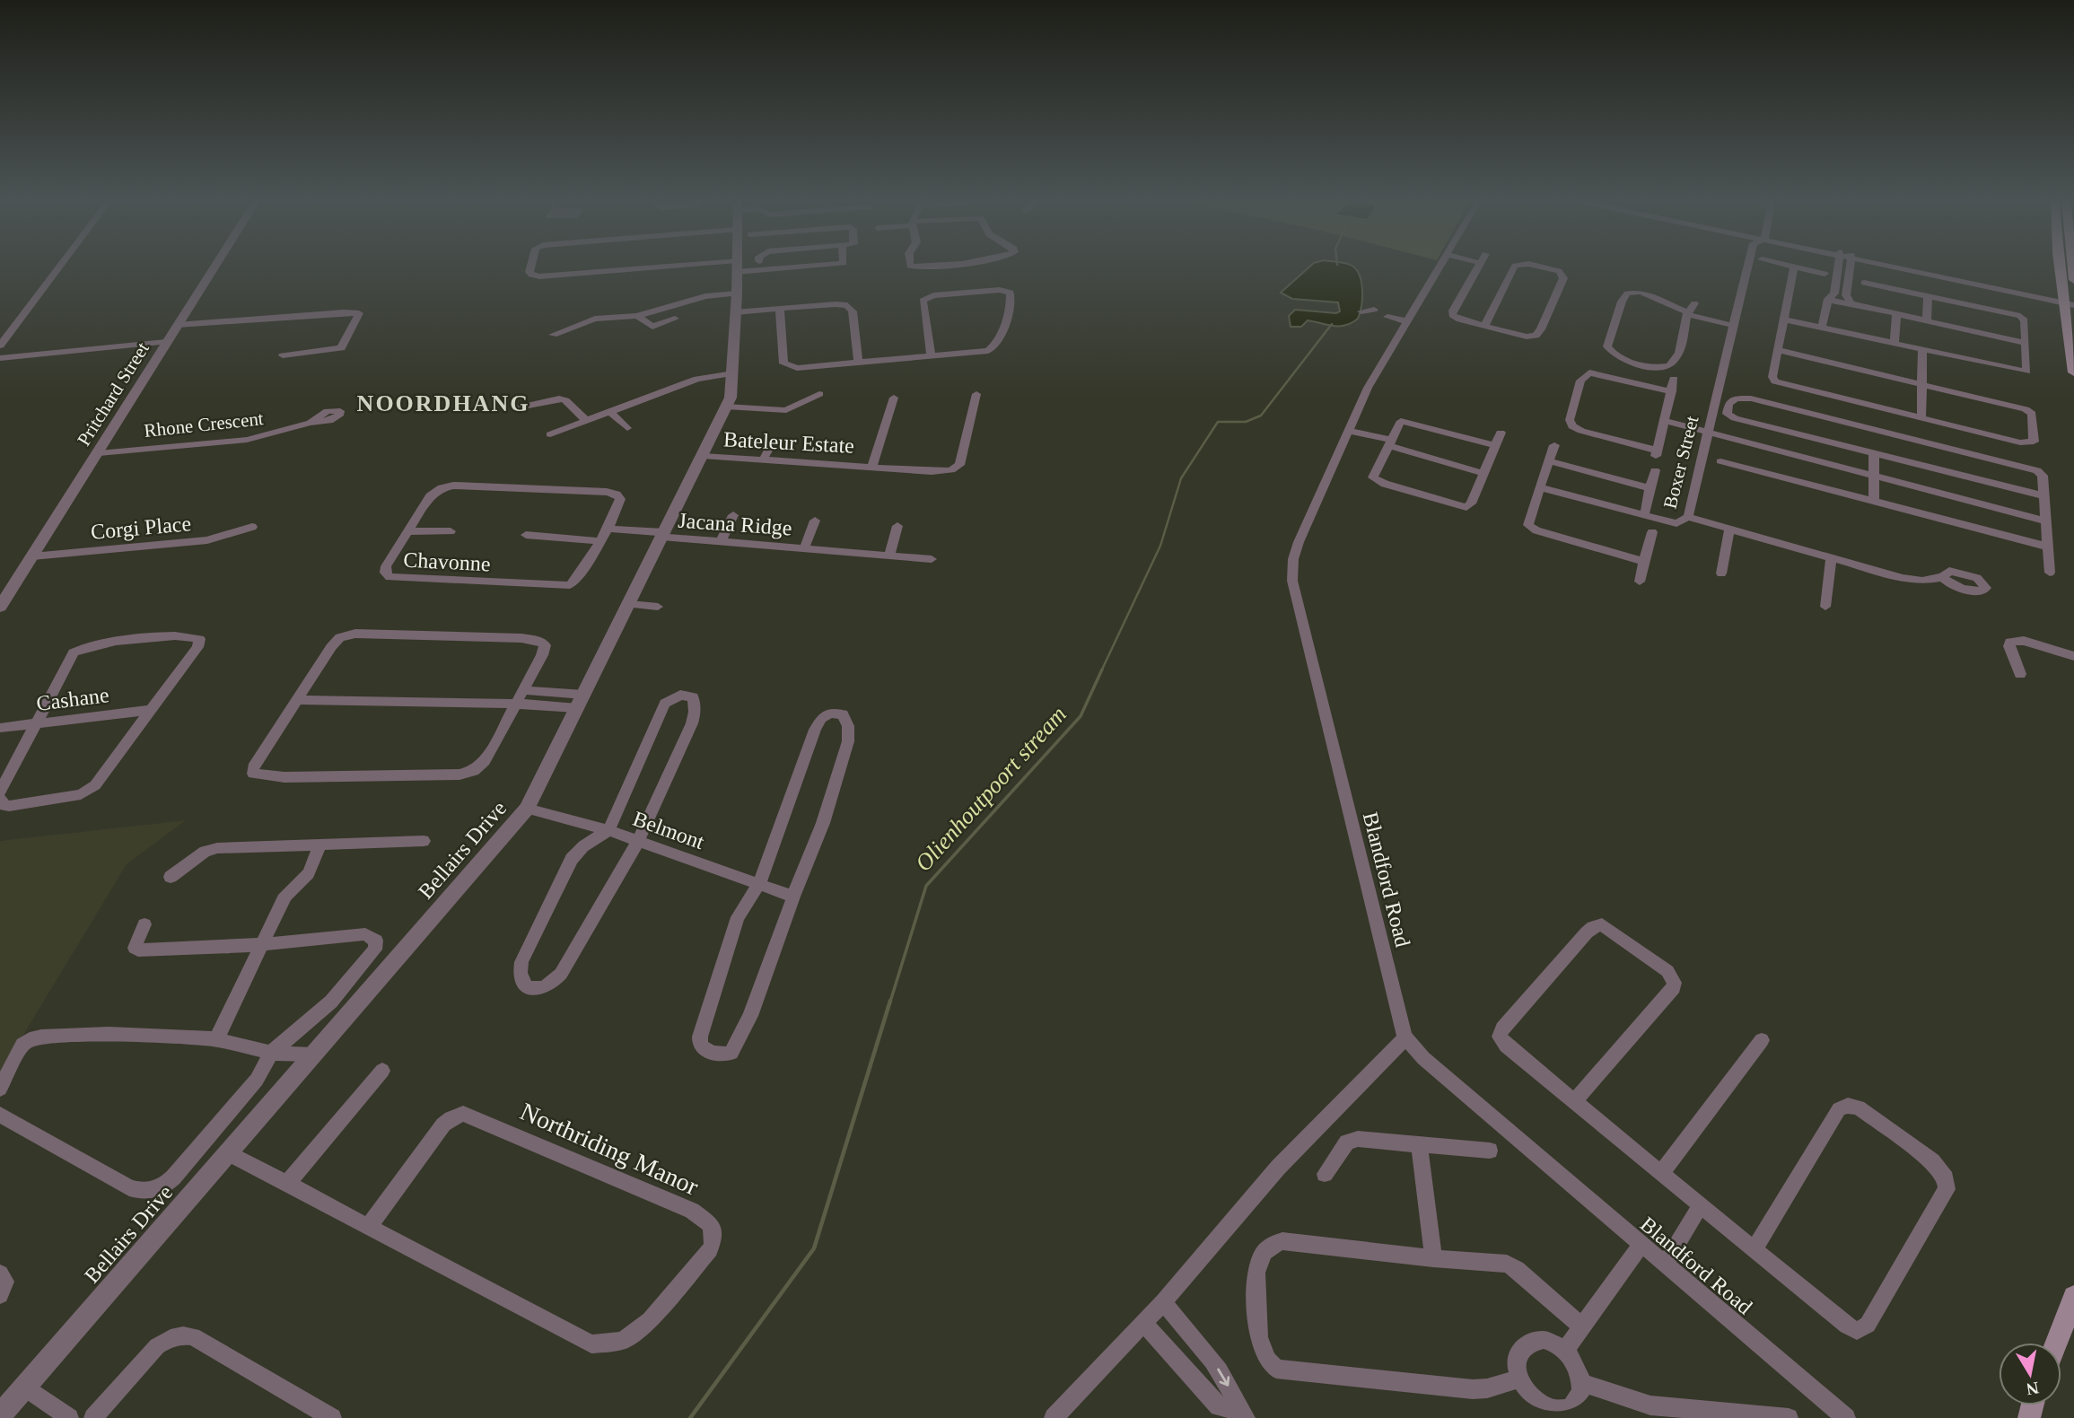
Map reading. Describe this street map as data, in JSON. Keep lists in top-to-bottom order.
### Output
{
  "streets": {
    "street": [
      "Pritchard Street",
      "Rhone Crescent",
      "Bateleur Estate",
      "Boxer Street",
      "Jacana Ridge",
      "Corgi Place",
      "Chavonne",
      "Cashane",
      "Belmont",
      "Bellairs Drive",
      "Blandford Road",
      "Northriding Manor"
    ]
  },
  "crossings": [
    ["Pritchard Street", "Rhone Crescent"],
    ["Pritchard Street", "Corgi Place"],
    ["Bateleur Estate", "Bellairs Drive"],
    ["Jacana Ridge", "Bellairs Drive"],
    ["Belmont", "Bellairs Drive"],
    ["Bellairs Drive", "Northriding Manor"]
  ],
  "districts": ["NOORDHANG"],
  "water": ["Olienhoutpoort stream"],
  "north": "bottom"
}
